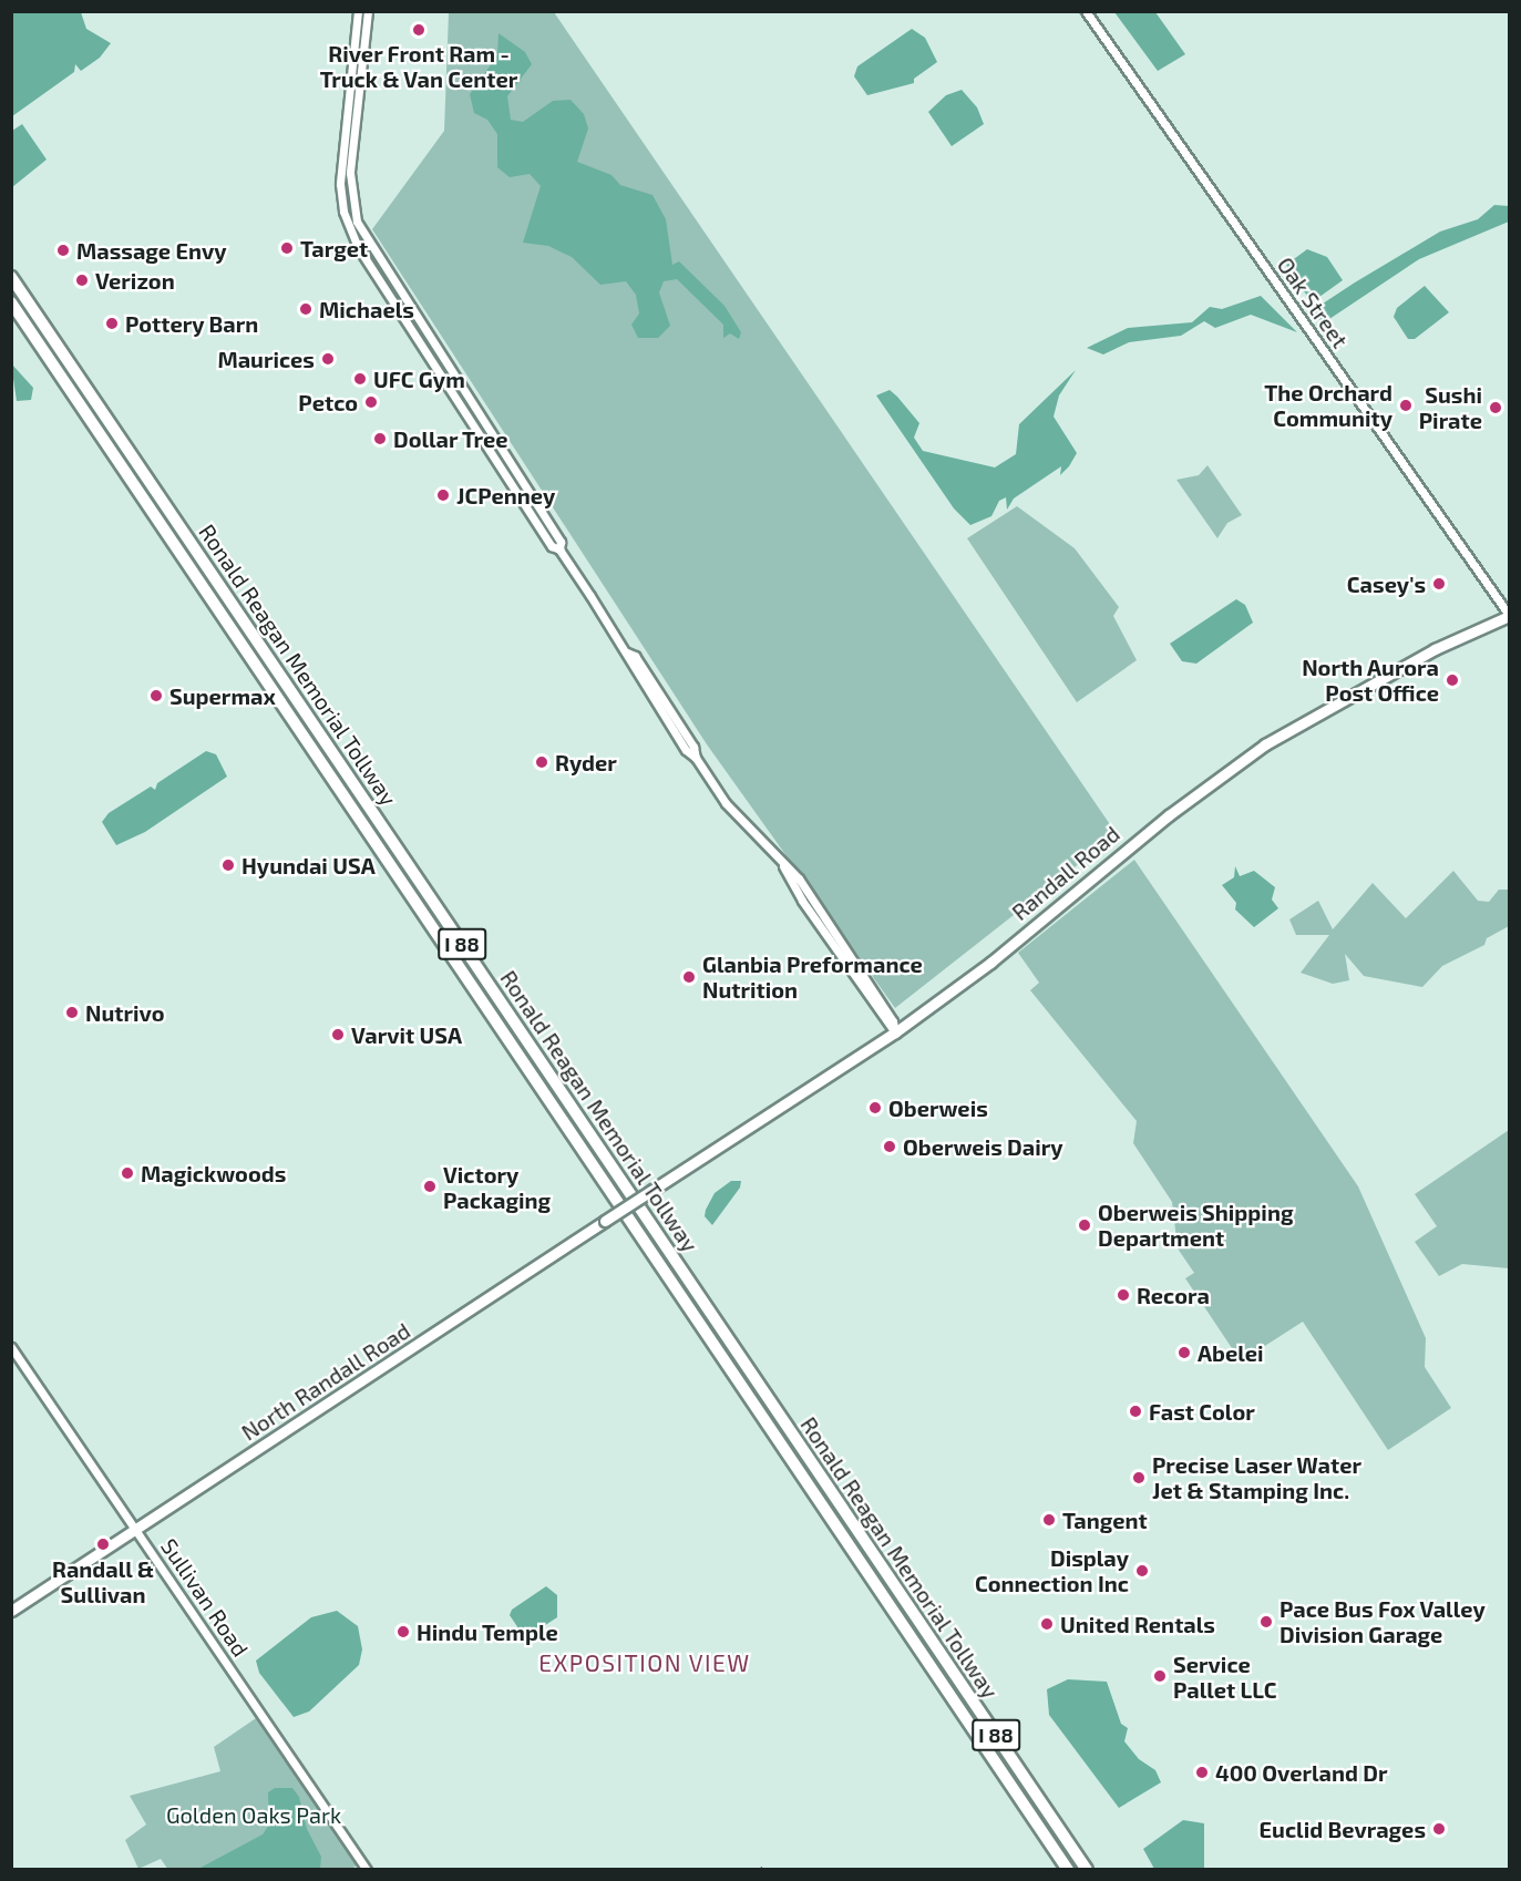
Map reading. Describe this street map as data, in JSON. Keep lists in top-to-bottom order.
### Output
{
  "streets": {
    "highway": ["Ronald Reagan Memorial Tollway", "I 88"],
    "main road": ["Randall Road", "North Randall Road"],
    "street": ["Oak Street", "Sullivan Road"]
  },
  "crossings": [
    ["Oak Street", "Randall Road"],
    ["Randall Road", "North Randall Road"],
    ["North Randall Road", "Sullivan Road"]
  ],
  "districts": ["EXPOSITION VIEW"],
  "parks": ["Golden Oaks Park"],
  "places": [
    "River Front Ram - Truck & Van Center",
    "Target",
    "Massage Envy",
    "Verizon",
    "Michaels",
    "Pottery Barn",
    "Maurices",
    "UFC Gym",
    "Petco",
    "The Orchard Community",
    "Sushi Pirate",
    "Dollar Tree",
    "JCPenney",
    "Casey's",
    "North Aurora Post Office",
    "Supermax",
    "Ryder",
    "Hyundai USA",
    "Glanbia Preformance Nutrition",
    "Nutrivo",
    "Varvit USA",
    "Oberweis",
    "Oberweis Dairy",
    "Magickwoods",
    "Victory Packaging",
    "Oberweis Shipping Department",
    "Recora",
    "Abelei",
    "Fast Color",
    "Precise Laser Water Jet & Stamping Inc.",
    "Tangent",
    "Randall & Sullivan",
    "Display Connection Inc",
    "Pace Bus Fox Valley Division Garage",
    "United Rentals",
    "Hindu Temple",
    "Service Pallet LLC",
    "400 Overland Dr",
    "Euclid Bevrages"
  ]
}
